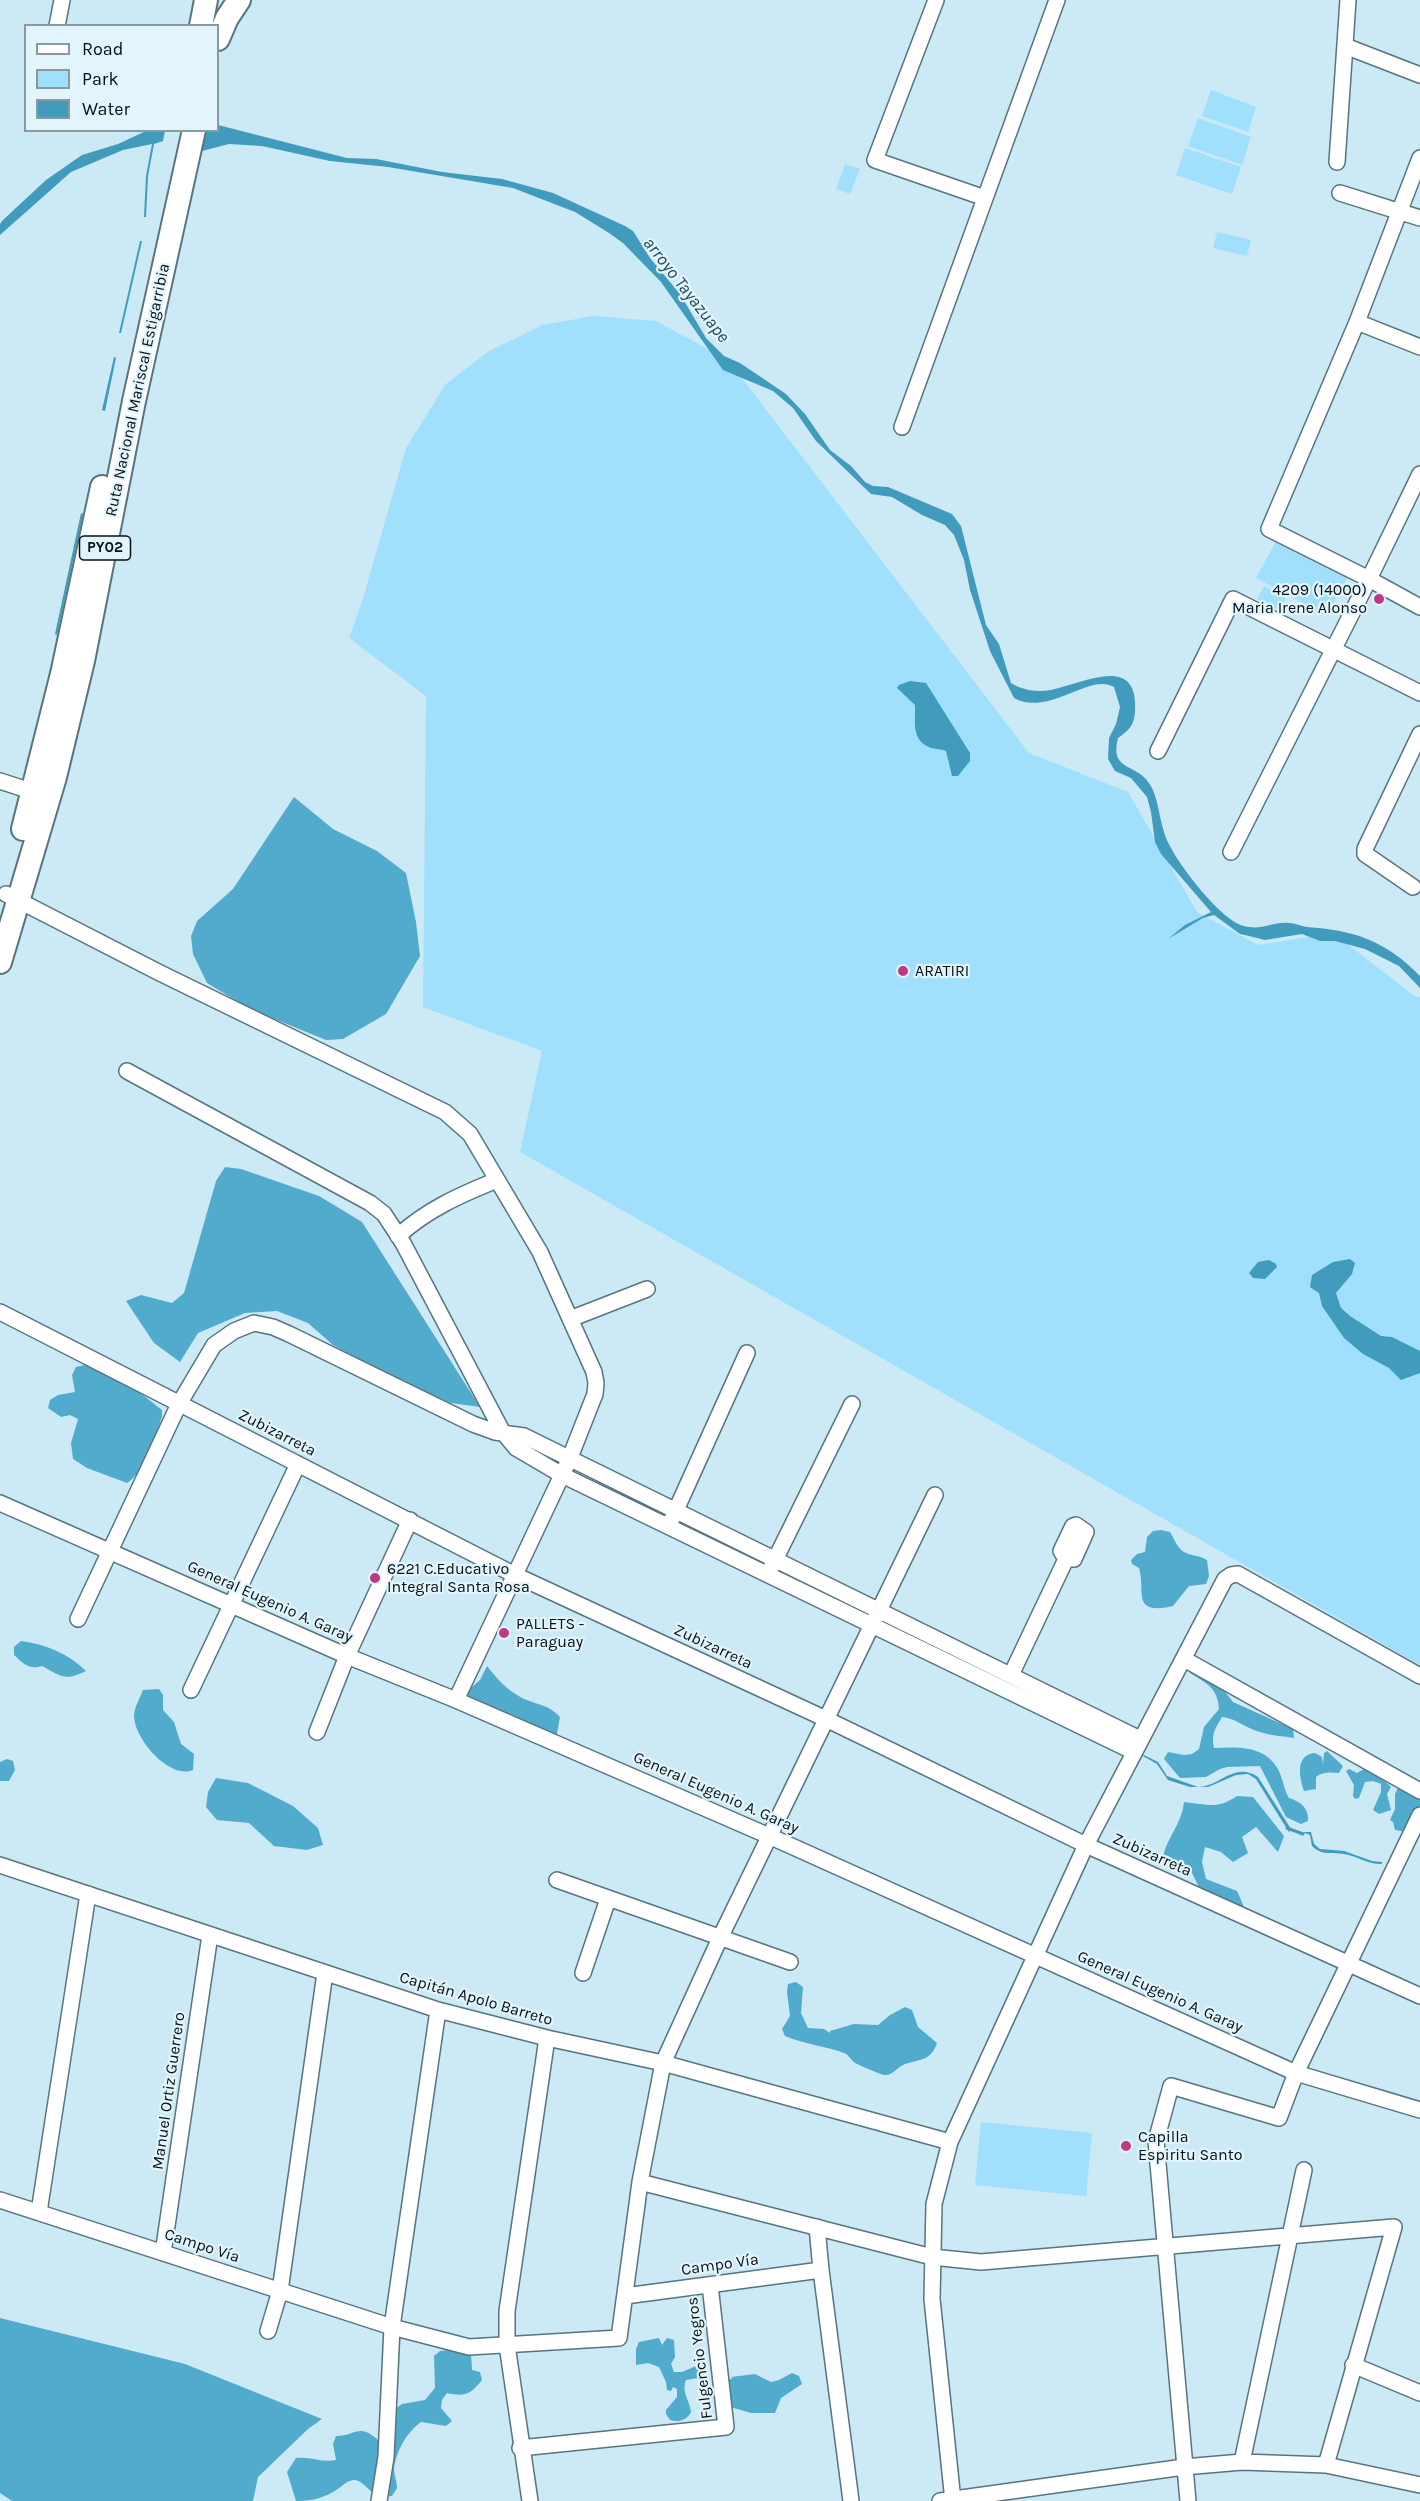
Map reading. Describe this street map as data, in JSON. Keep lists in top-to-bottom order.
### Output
{
  "streets": {
    "highway": ["Ruta Nacional Mariscal Estigarribia", "PY02"],
    "street": [
      "Zubizarreta",
      "General Eugenio A. Garay",
      "Capitán Apolo Barreto",
      "Manuel Ortiz Guerrero",
      "Campo Vía",
      "Fulgencio Yegros"
    ]
  },
  "crossings": [
    ["Capitán Apolo Barreto", "Manuel Ortiz Guerrero"],
    ["Manuel Ortiz Guerrero", "Campo Vía"],
    ["Campo Vía", "Fulgencio Yegros"]
  ],
  "water": ["arroyo Tayazuape"],
  "places": [
    "4209 (14000) Maria Irene Alonso",
    "ARATIRI",
    "6221 C.Educativo Integral Santa Rosa",
    "PALLETS - Paraguay",
    "Capilla Espiritu Santo"
  ],
  "legend": ["Road", "Park", "Water"]
}
